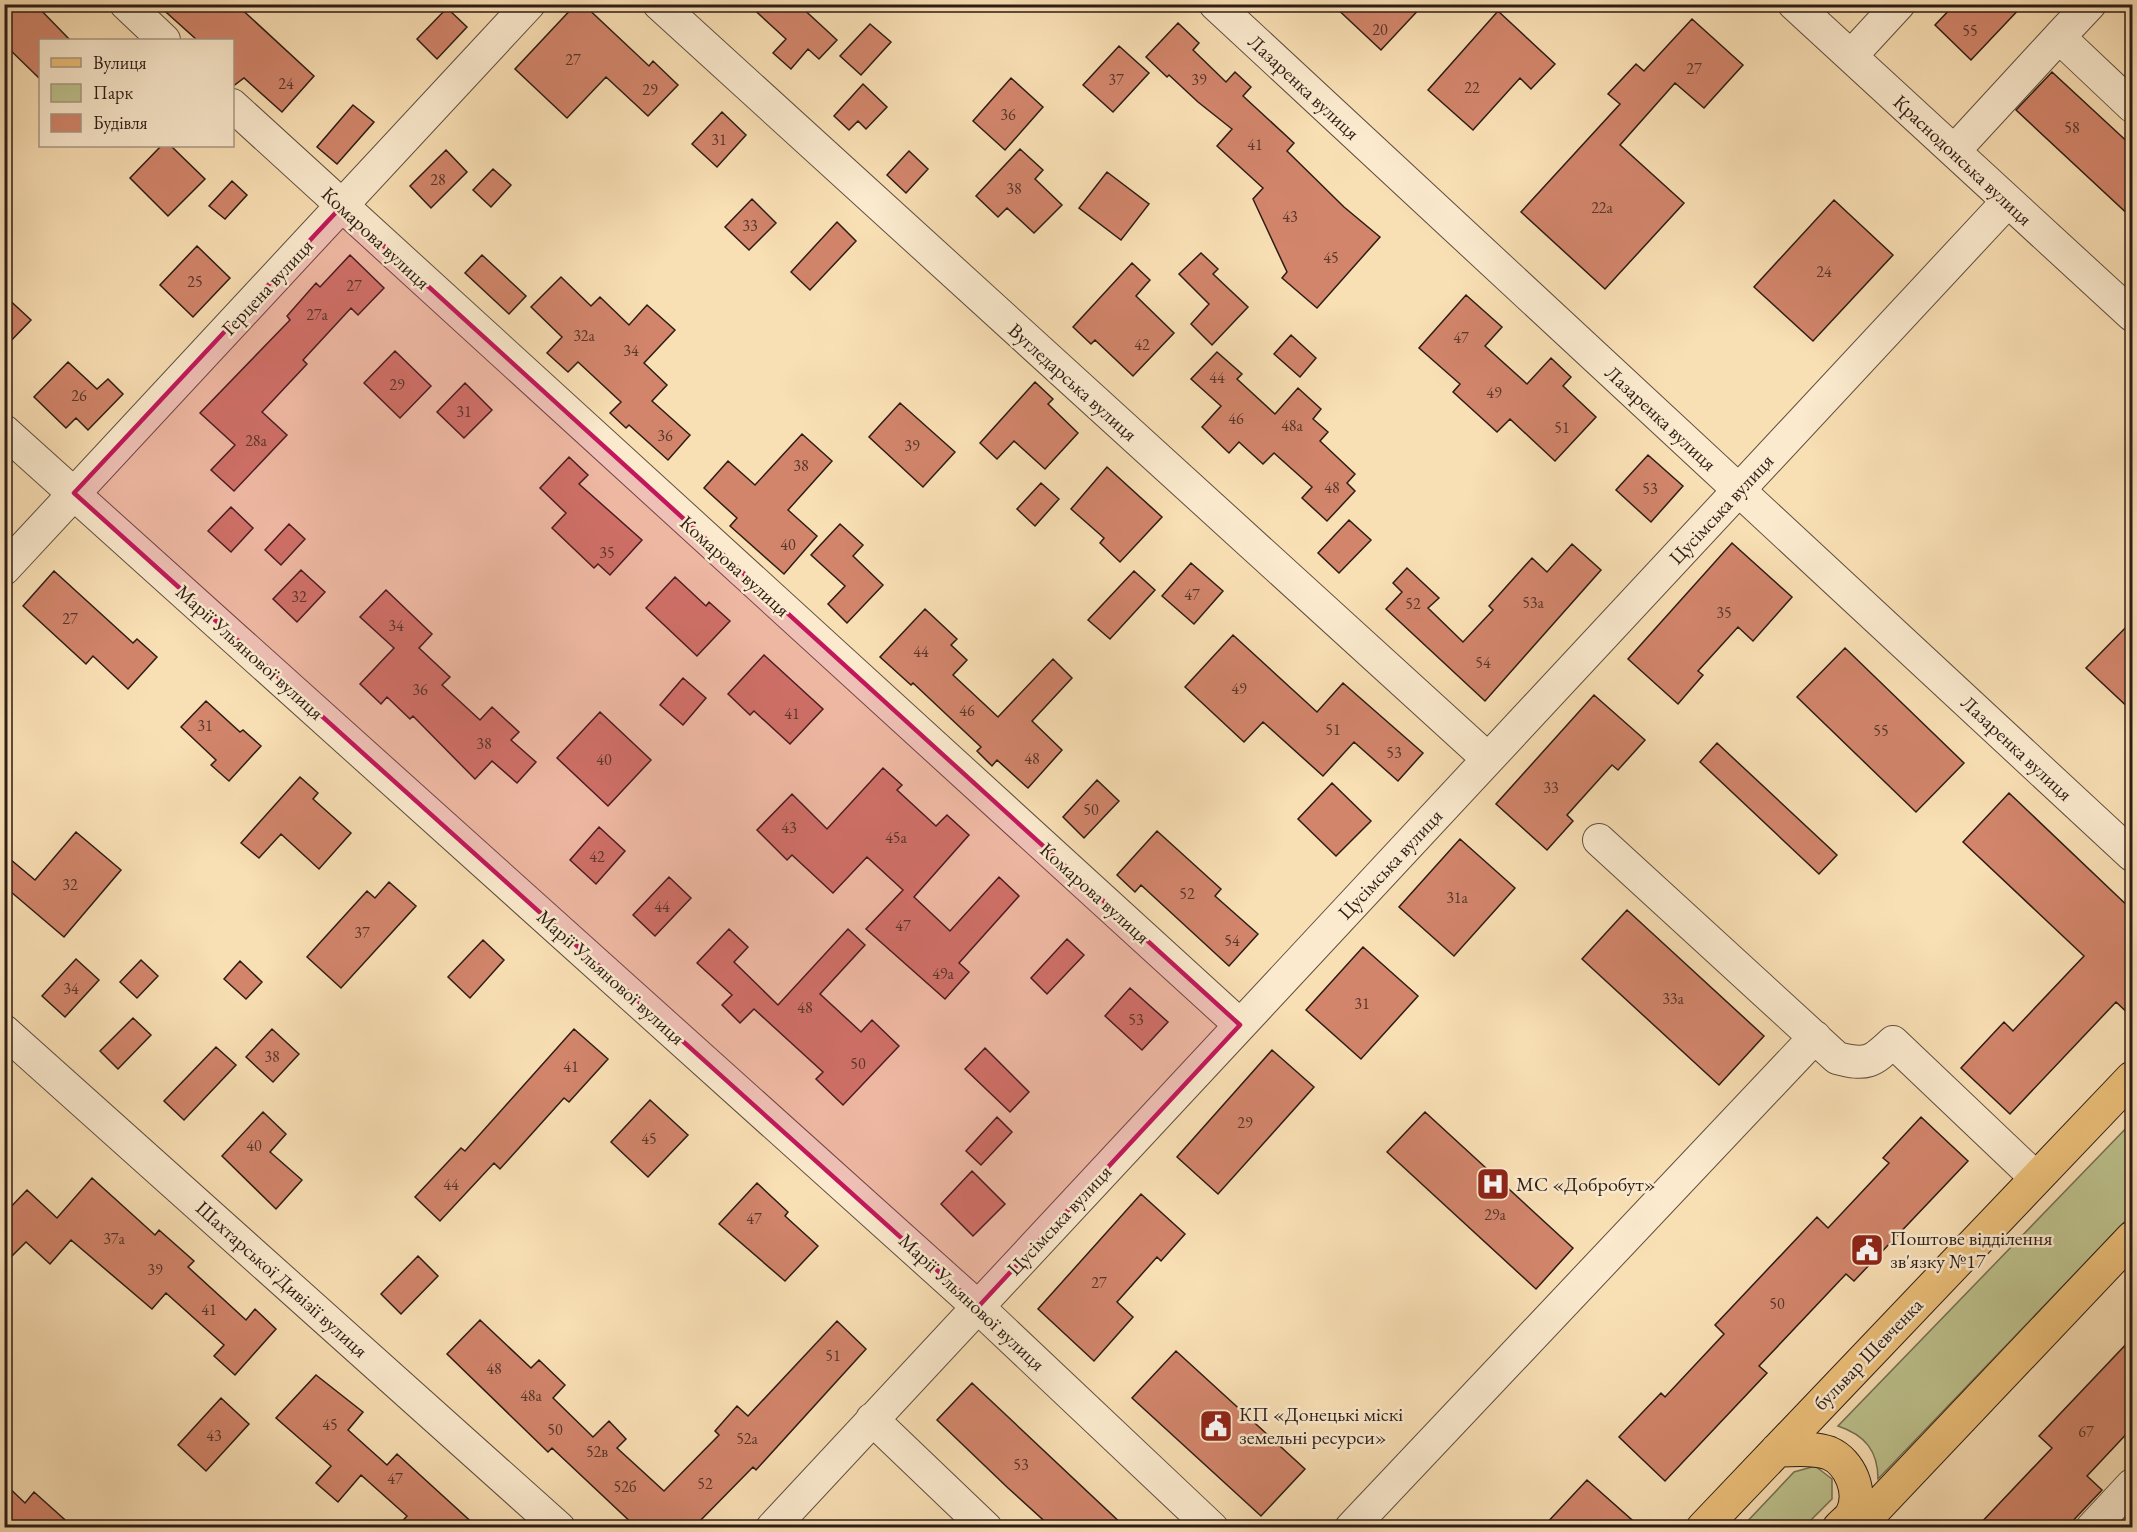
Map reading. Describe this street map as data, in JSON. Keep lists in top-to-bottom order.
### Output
{
  "streets": {
    "main road": ["бульвар Шевченка"],
    "street": [
      "Лазаренка вулиця",
      "Краснодонська вулиця",
      "Комарова вулиця",
      "Герцена вулиця",
      "Вугледарська вулиця",
      "Цусімська вулиця",
      "Марії Ульянової вулиця",
      "Шахтарської Дивізії вулиця"
    ]
  },
  "crossings": [
    ["Лазаренка вулиця", "Цусімська вулиця"],
    ["Краснодонська вулиця", "Цусімська вулиця"],
    ["Комарова вулиця", "Герцена вулиця"],
    ["Комарова вулиця", "Цусімська вулиця"],
    ["Герцена вулиця", "Марії Ульянової вулиця"],
    ["Вугледарська вулиця", "Цусімська вулиця"],
    ["Цусімська вулиця", "Марії Ульянової вулиця"]
  ],
  "places": {
    "hospital": ["МС «Добробут»"],
    "public building": ["Поштове відділення зв'язку №17", "КП «Донецькі міскі земельні ресурси»"]
  },
  "house_numbers": [
    "20",
    "55",
    "27",
    "27",
    "37",
    "39",
    "24",
    "22",
    "29",
    "36",
    "58",
    "31",
    "41",
    "28",
    "38",
    "22а",
    "43",
    "33",
    "45",
    "24",
    "25",
    "27",
    "27а",
    "32а",
    "47",
    "42",
    "34",
    "44",
    "29",
    "49",
    "26",
    "31",
    "46",
    "48а",
    "51",
    "36",
    "28а",
    "39",
    "38",
    "48",
    "53",
    "40",
    "35",
    "47",
    "32",
    "53а",
    "52",
    "35",
    "27",
    "34",
    "44",
    "54",
    "49",
    "36",
    "46",
    "41",
    "31",
    "51",
    "55",
    "38",
    "53",
    "48",
    "40",
    "33",
    "50",
    "43",
    "45а",
    "42",
    "32",
    "52",
    "31а",
    "44",
    "47",
    "37",
    "54",
    "49а",
    "34",
    "33а",
    "31",
    "48",
    "53",
    "38",
    "50",
    "41",
    "29",
    "45",
    "40",
    "44",
    "29а",
    "47",
    "37а",
    "39",
    "27",
    "50",
    "41",
    "51",
    "48",
    "48а",
    "45",
    "50",
    "67",
    "43",
    "52а",
    "52в",
    "53",
    "47",
    "52",
    "52б"
  ],
  "legend": ["Вулиця", "Парк", "Будівля"]
}
